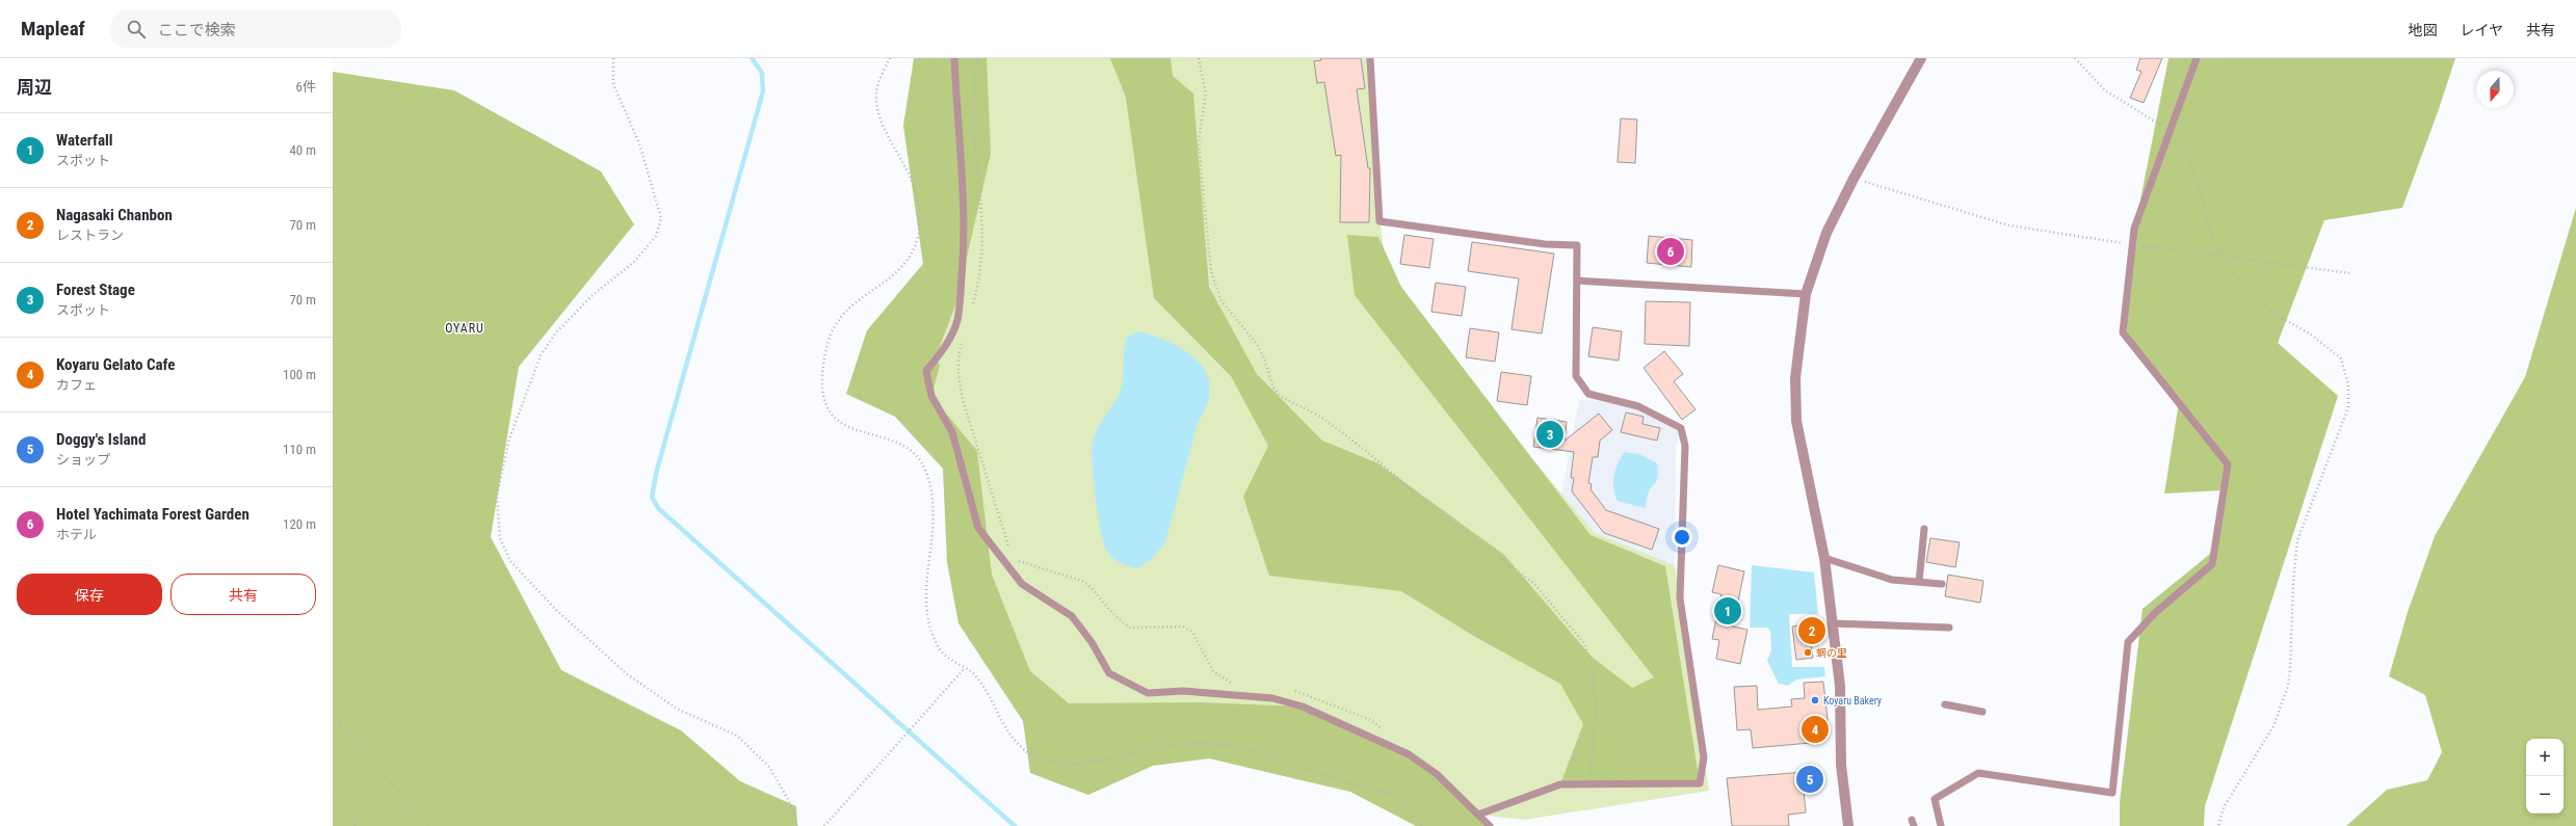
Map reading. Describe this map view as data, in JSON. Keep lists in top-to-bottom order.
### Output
{
  "districts": ["OYARU"],
  "places": ["蜩の里", "Koyaru Bakery"],
  "north": "bottom",
  "page": {
    "header": "Mapleaf",
    "search": "ここで検索",
    "nav": ["地図", "レイヤ", "共有"],
    "heading": ["周辺", "6件"],
    "list": [
      {
        "mark": "1",
        "name": "Waterfall",
        "note": "スポット",
        "value": "40 m"
      },
      {
        "mark": "2",
        "name": "Nagasaki Chanbon",
        "note": "レストラン",
        "value": "70 m"
      },
      {
        "mark": "3",
        "name": "Forest Stage",
        "note": "スポット",
        "value": "70 m"
      },
      {
        "mark": "4",
        "name": "Koyaru Gelato Cafe",
        "note": "カフェ",
        "value": "100 m"
      },
      {
        "mark": "5",
        "name": "Doggy's Island",
        "note": "ショップ",
        "value": "110 m"
      },
      {
        "mark": "6",
        "name": "Hotel Yachimata Forest Garden",
        "note": "ホテル",
        "value": "120 m"
      }
    ],
    "pins": [
      "6",
      "3",
      "1",
      "2",
      "4",
      "5"
    ],
    "buttons": ["保存", "共有"],
    "map_buttons": ["+", "−"]
  }
}
